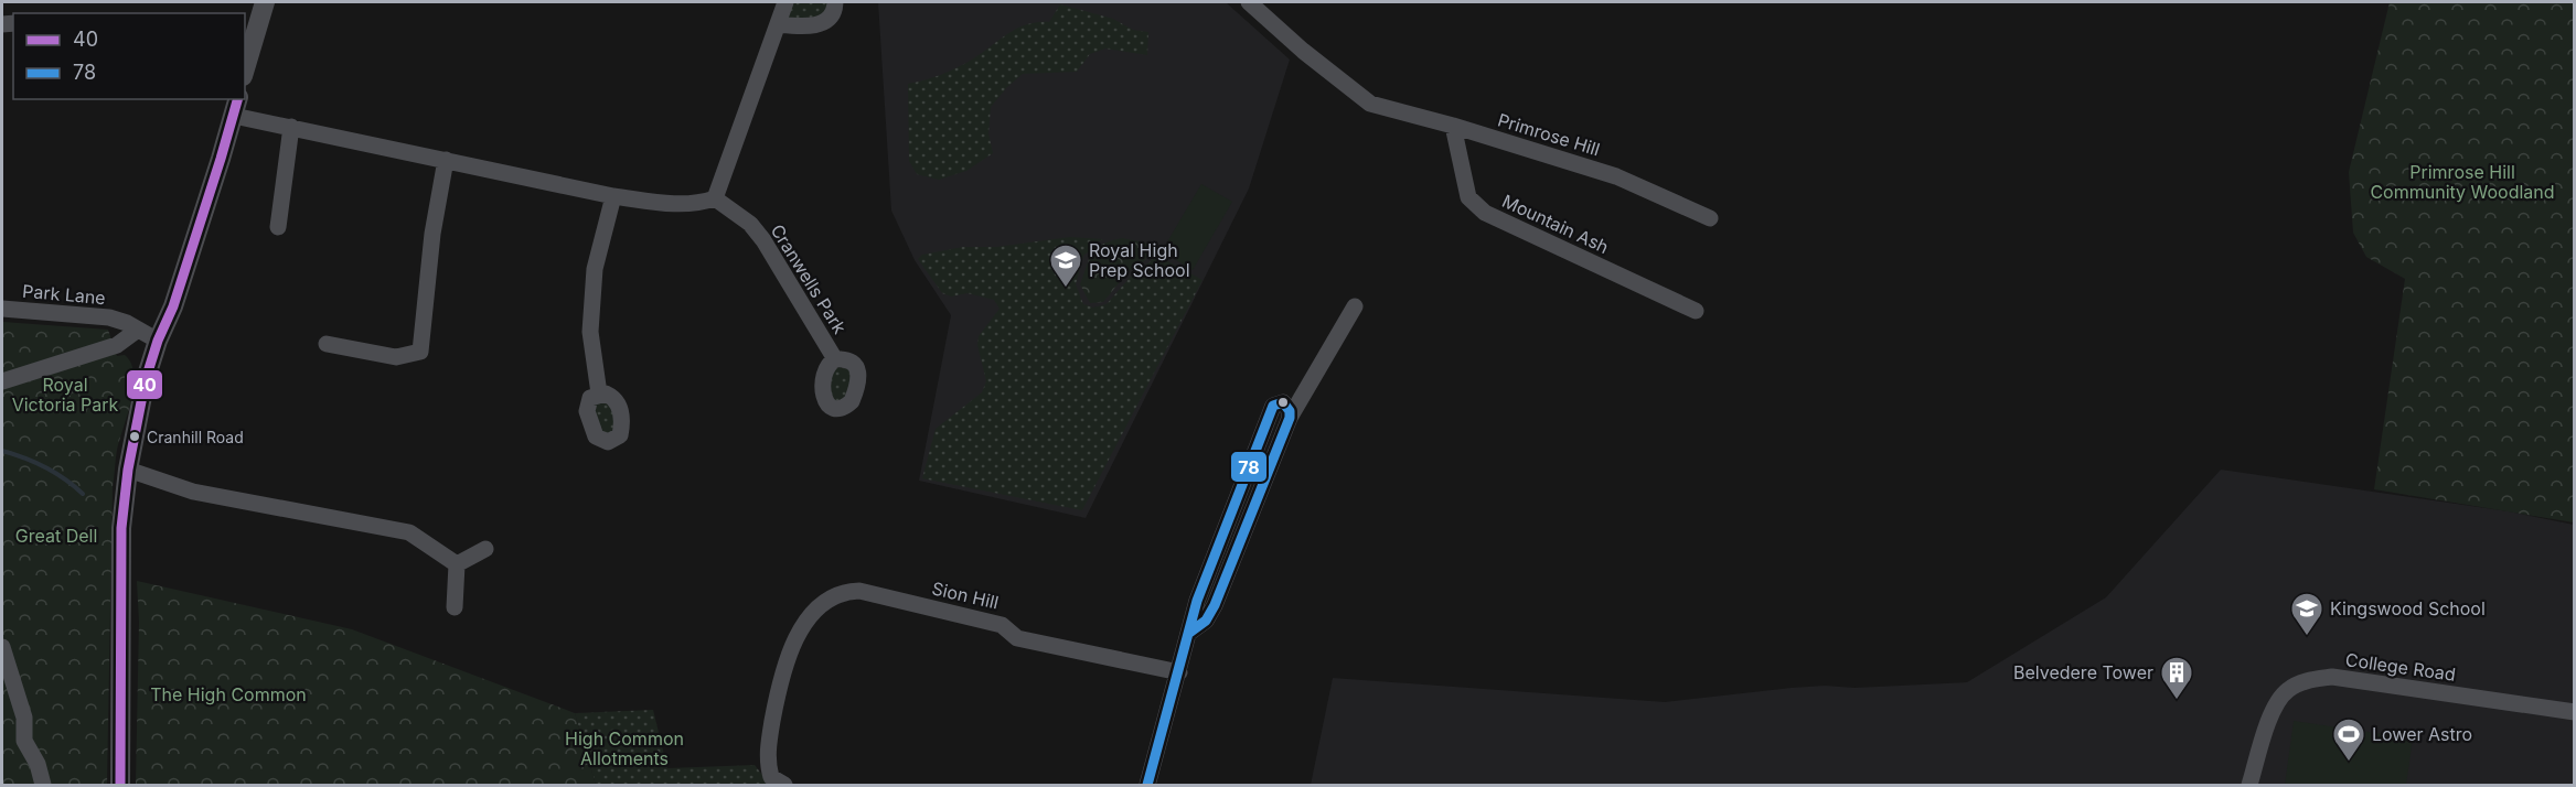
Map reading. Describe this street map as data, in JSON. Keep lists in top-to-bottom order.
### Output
{
  "streets": {
    "street": [
      "Primrose Hill",
      "Mountain Ash",
      "Cranwells Park",
      "Park Lane",
      "Sion Hill",
      "College Road"
    ]
  },
  "crossings": [
    ["Primrose Hill", "Mountain Ash"]
  ],
  "parks": [
    "Primrose Hill Community Woodland",
    "Royal Victoria Park",
    "Great Dell",
    "The High Common",
    "High Common Allotments"
  ],
  "places": {
    "school or university": ["Royal High Prep School", "Kingswood School"],
    "other": ["Cranhill Road"],
    "building": ["Belvedere Tower"],
    "sports": ["Lower Astro"]
  },
  "lines": ["transit line 40", "transit line 78"],
  "legend": ["40", "78"]
}
